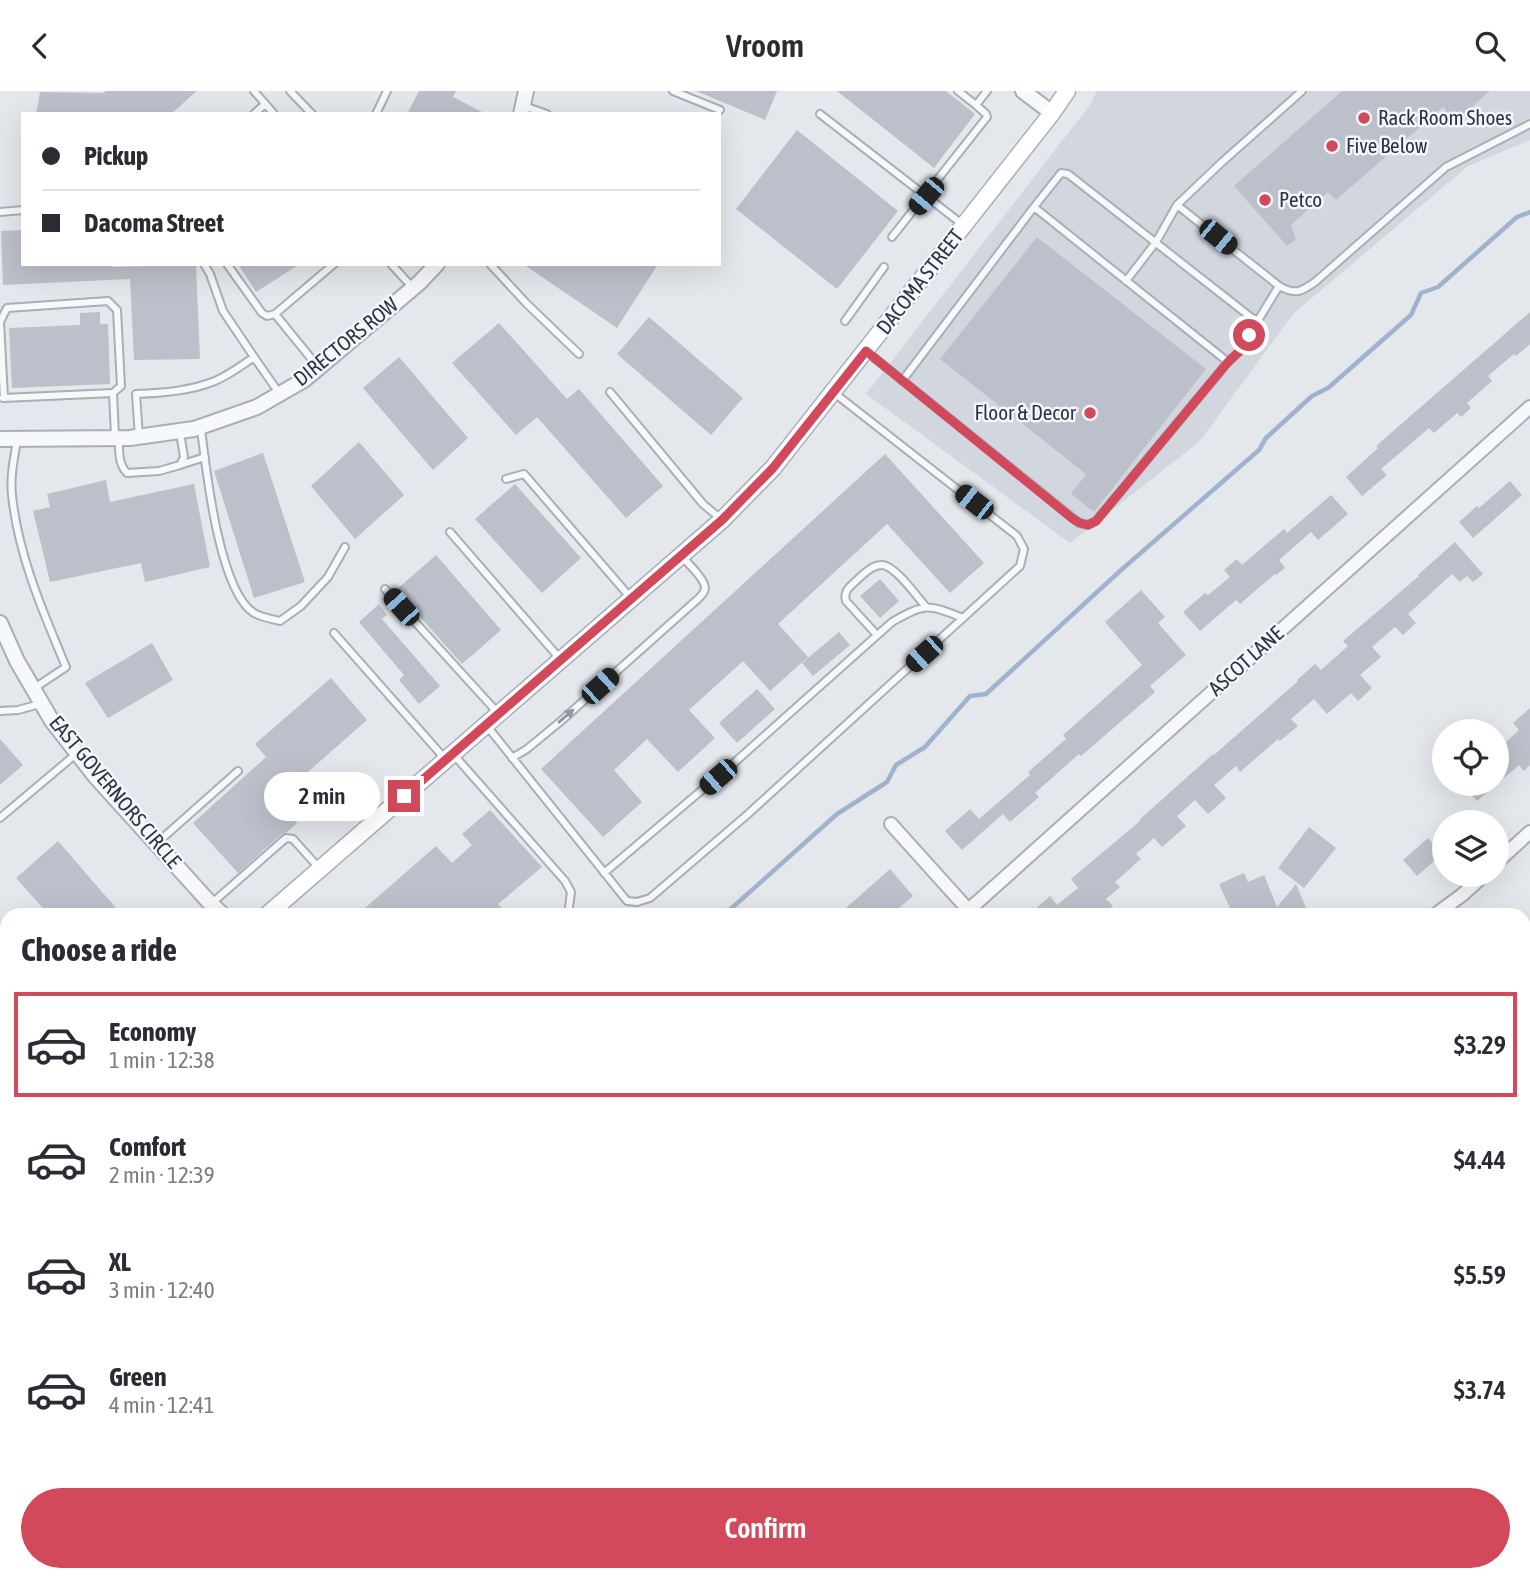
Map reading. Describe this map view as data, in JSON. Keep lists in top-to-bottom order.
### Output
{
  "streets": {
    "main road": ["DACOMA STREET"],
    "street": ["DIRECTORS ROW", "ASCOT LANE", "EAST GOVERNORS CIRCLE"]
  },
  "places": [
    "Rack Room Shoes",
    "Five Below",
    "Petco",
    "Floor & Decor"
  ],
  "page": {
    "header": "Vroom",
    "banner": ["Pickup", "Dacoma Street"],
    "bubble": "2 min",
    "heading": "Choose a ride",
    "list": [
      {
        "name": "Economy",
        "note": "1 min · 12:38",
        "value": "$3.29"
      },
      {
        "name": "Comfort",
        "note": "2 min · 12:39",
        "value": "$4.44"
      },
      {
        "name": "XL",
        "note": "3 min · 12:40",
        "value": "$5.59"
      },
      {
        "name": "Green",
        "note": "4 min · 12:41",
        "value": "$3.74"
      }
    ],
    "buttons": "Confirm"
  }
}
